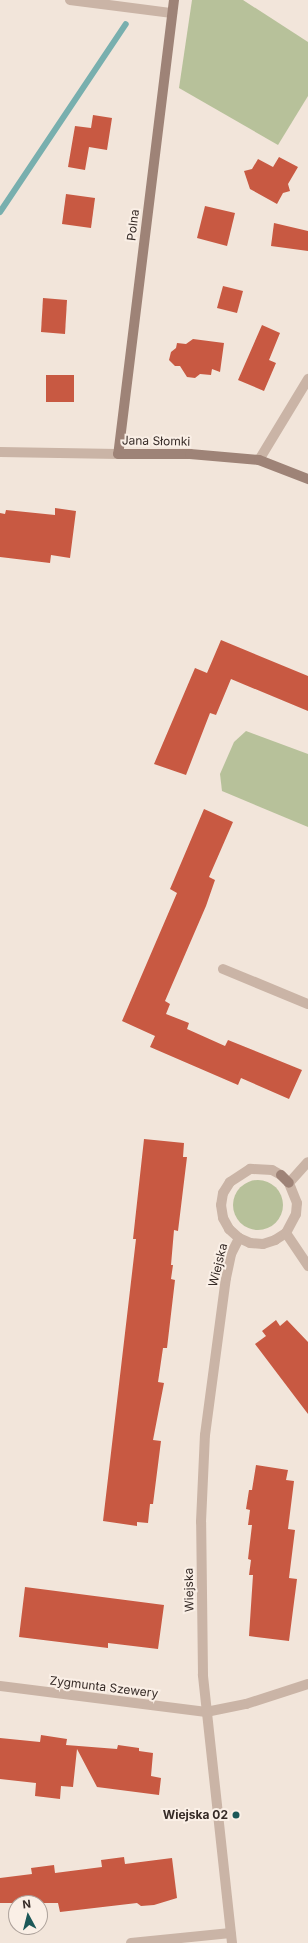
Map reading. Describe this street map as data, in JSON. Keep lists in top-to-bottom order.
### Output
{
  "streets": {
    "street": [
      "Polna",
      "Jana Słomki",
      "Wiejska",
      "Zygmunta Szewery"
    ]
  },
  "crossings": [
    ["Polna", "Jana Słomki"],
    ["Wiejska", "Zygmunta Szewery"]
  ],
  "places": ["Wiejska 02"],
  "north": "top"
}
